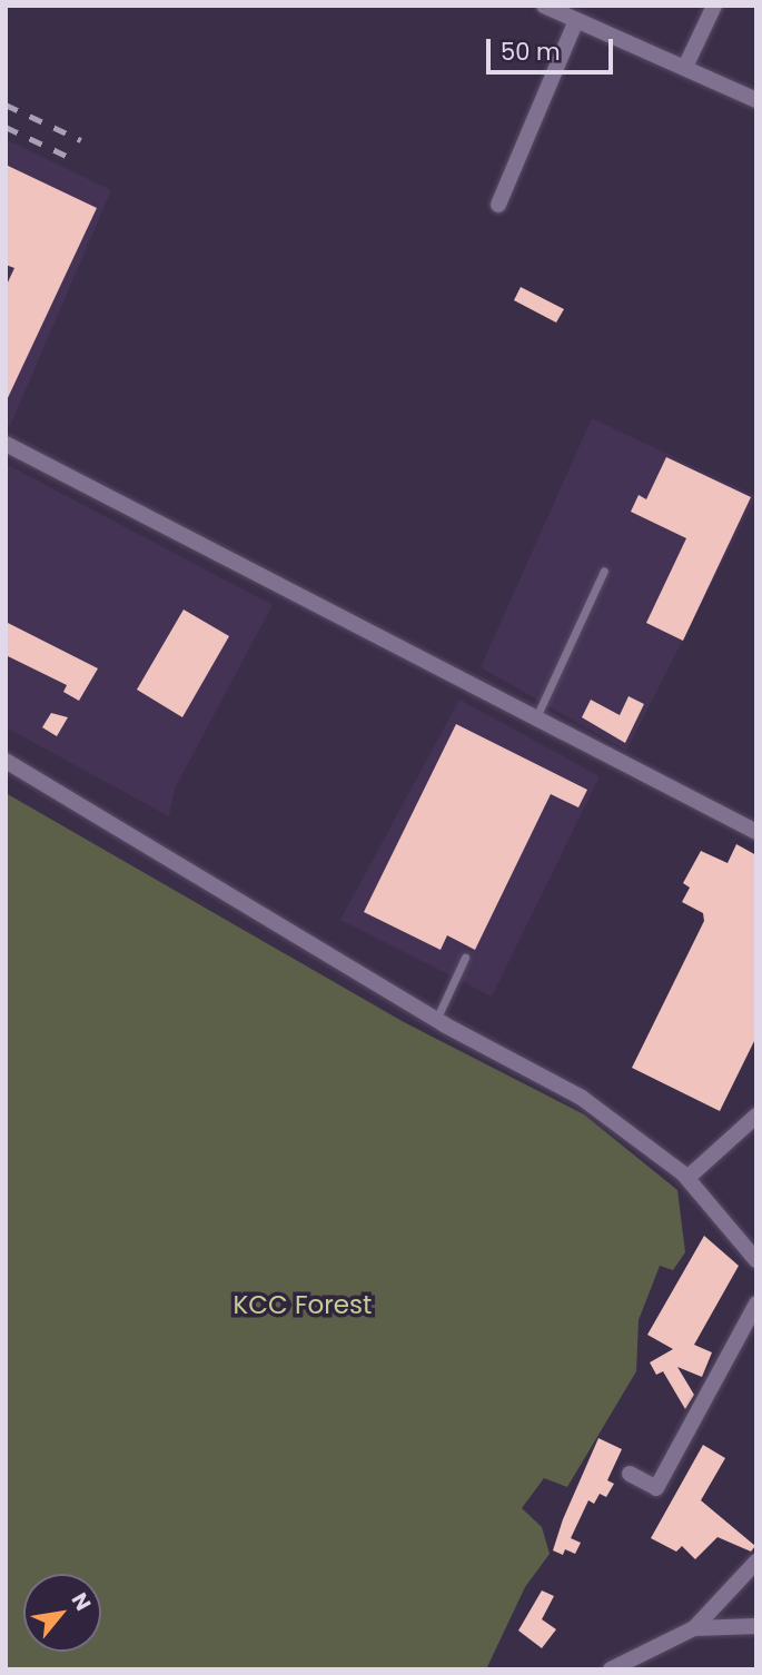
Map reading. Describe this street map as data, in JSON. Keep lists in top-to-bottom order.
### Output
{
  "parks": ["KCC Forest"],
  "scale_bar": "50 m",
  "north": "top right"
}
